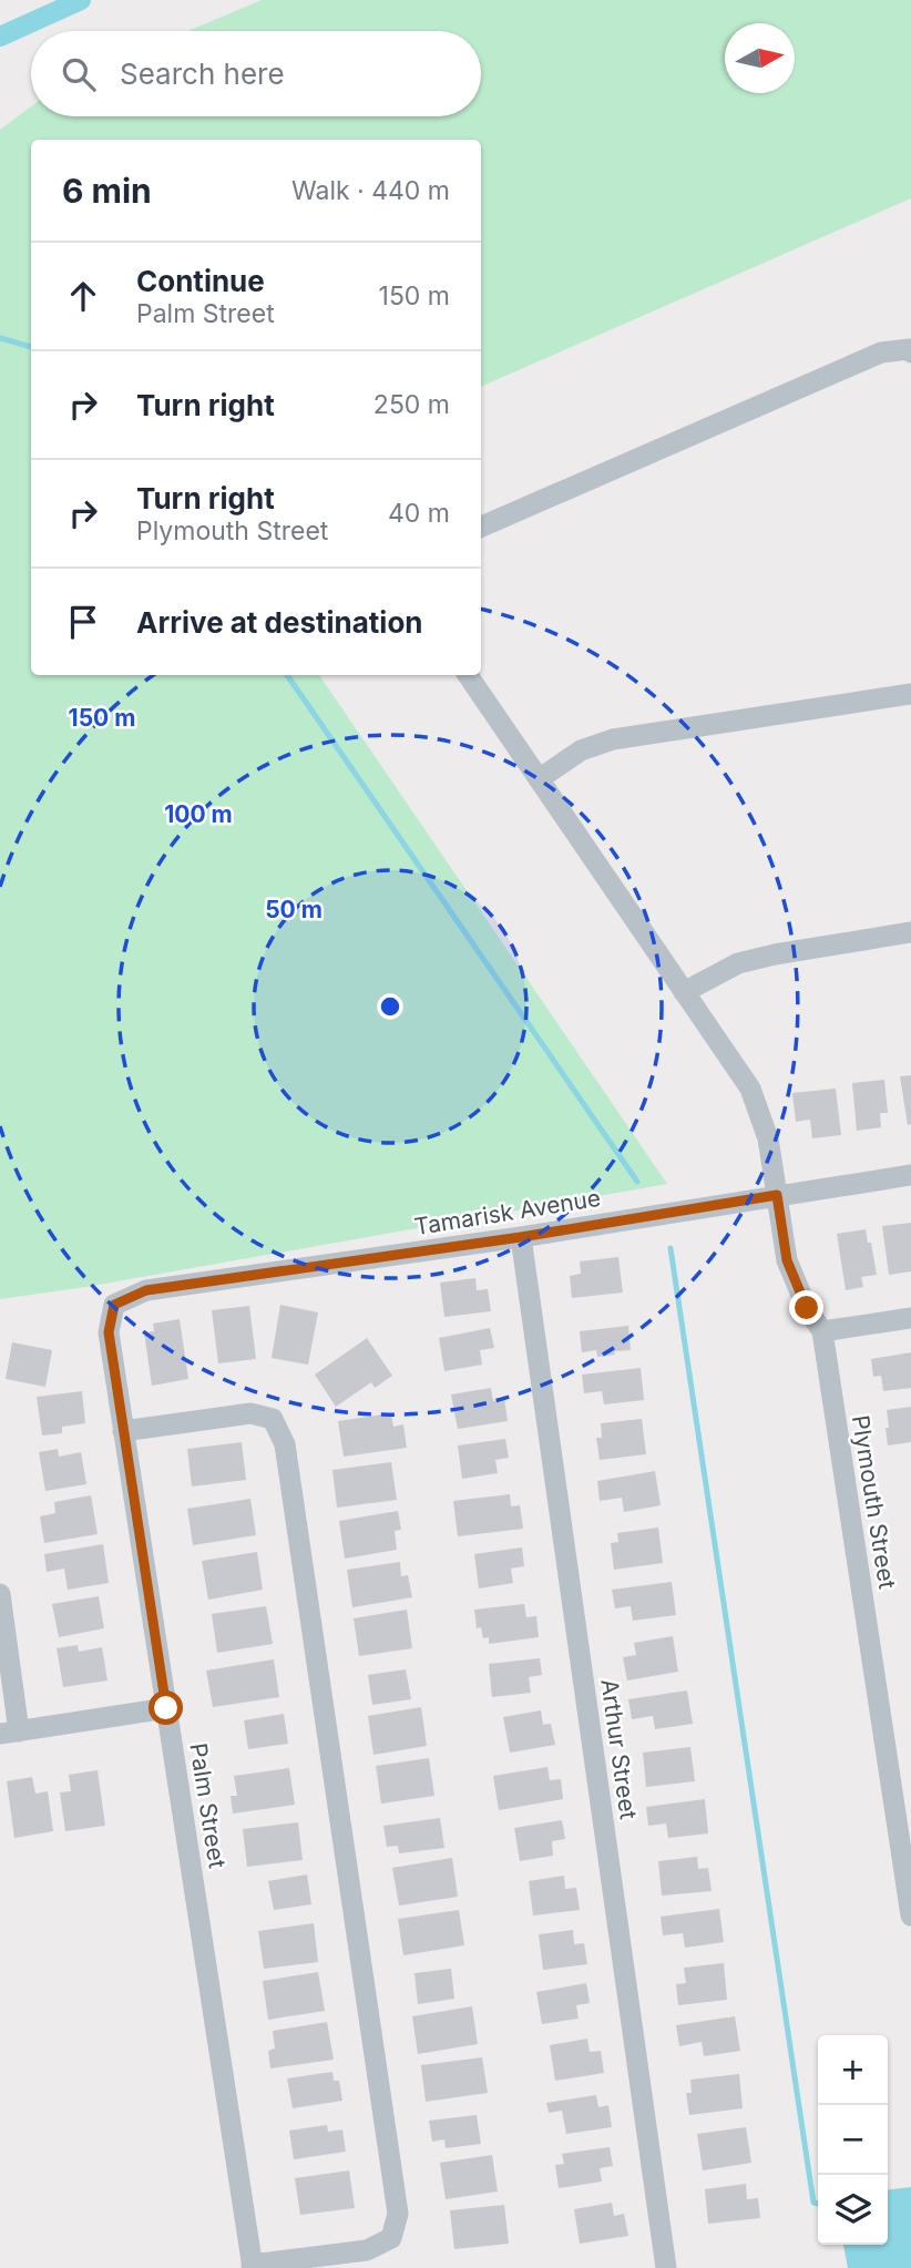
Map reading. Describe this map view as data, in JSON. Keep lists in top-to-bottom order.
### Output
{
  "streets": {
    "street": [
      "Tamarisk Avenue",
      "Plymouth Street",
      "Arthur Street",
      "Palm Street"
    ]
  },
  "crossings": [
    ["Tamarisk Avenue", "Plymouth Street"],
    ["Tamarisk Avenue", "Arthur Street"],
    ["Tamarisk Avenue", "Palm Street"]
  ],
  "north": "right",
  "page": {
    "search": "Search here",
    "heading": ["6 min", "Walk · 440 m"],
    "list": [
      ["Continue", "Palm Street", "150 m"],
      ["Turn right", "250 m"],
      ["Turn right", "Plymouth Street", "40 m"],
      "Arrive at destination"
    ],
    "map_buttons": ["+", "−"]
  },
  "rings": ["150 m", "100 m", "50 m"]
}
